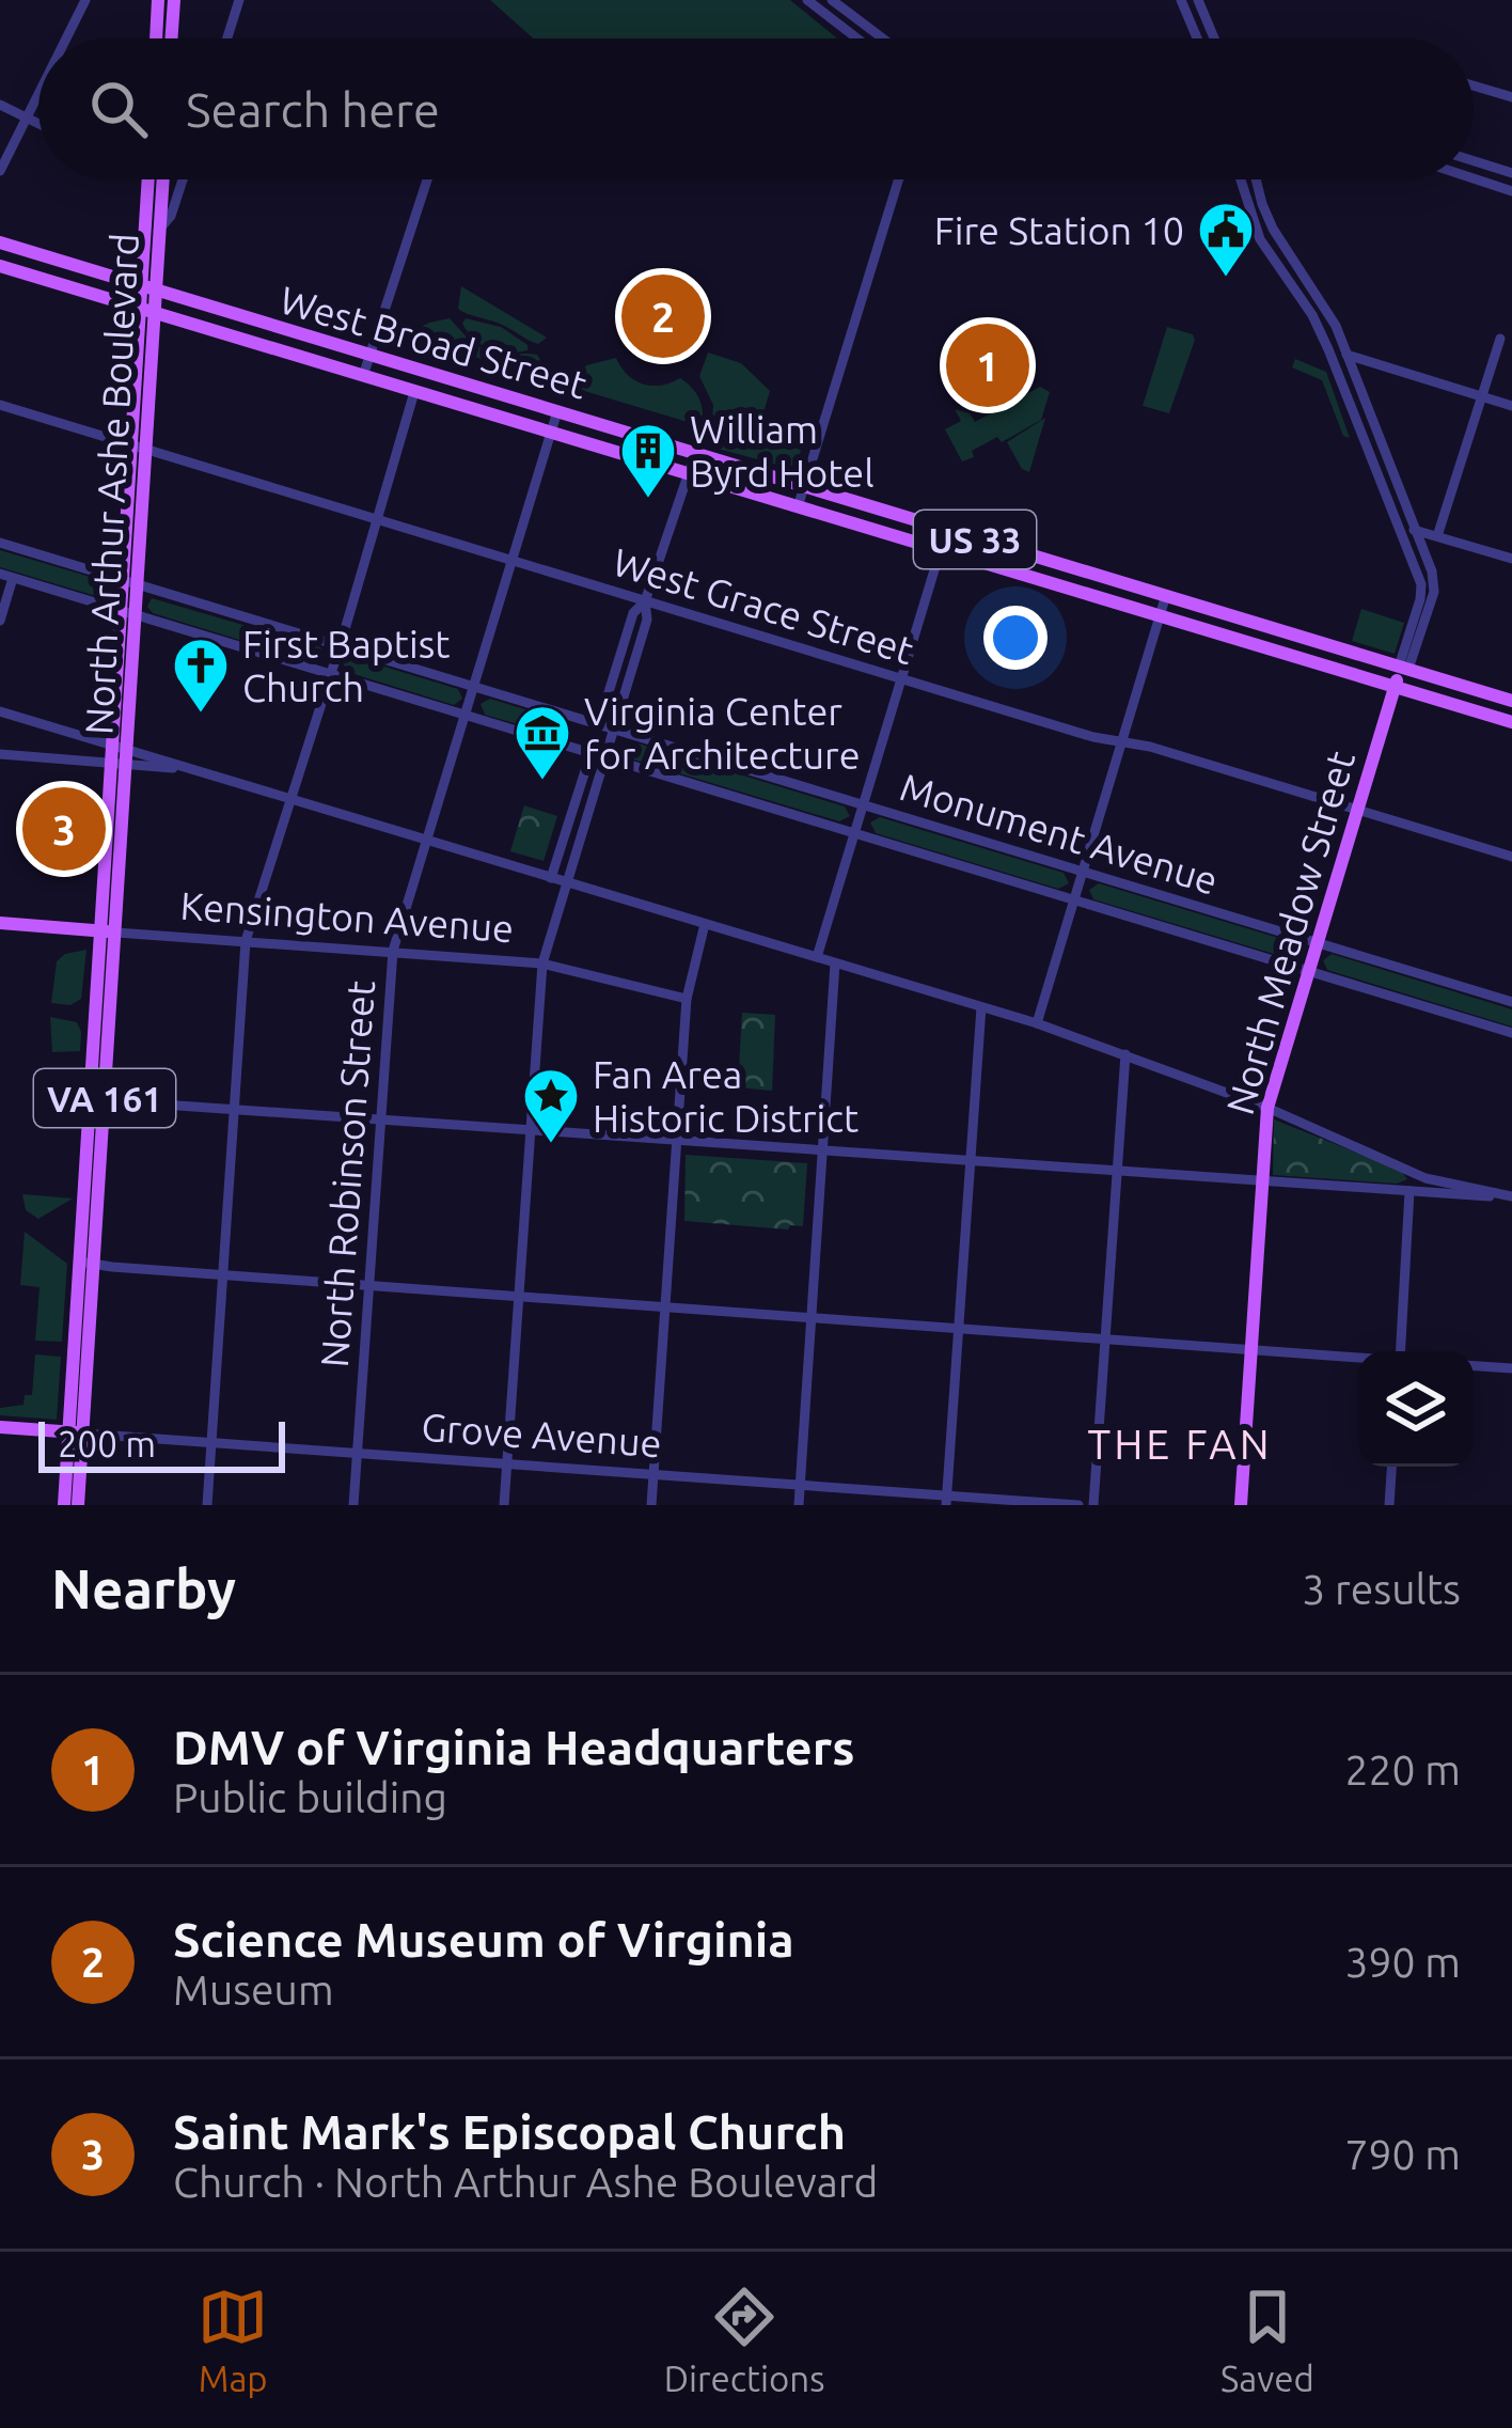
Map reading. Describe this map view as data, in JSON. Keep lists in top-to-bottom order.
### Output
{
  "streets": {
    "main road": [
      "West Broad Street",
      "North Arthur Ashe Boulevard",
      "US 33",
      "Kensington Avenue",
      "North Meadow Street",
      "VA 161",
      "Grove Avenue"
    ],
    "street": ["West Grace Street", "Monument Avenue", "North Robinson Street"]
  },
  "crossings": [
    ["West Broad Street", "North Arthur Ashe Boulevard"],
    ["West Broad Street", "North Meadow Street"],
    ["West Broad Street", "North Robinson Street"],
    ["North Arthur Ashe Boulevard", "West Grace Street"],
    ["North Arthur Ashe Boulevard", "Monument Avenue"],
    ["North Arthur Ashe Boulevard", "Kensington Avenue"],
    ["North Arthur Ashe Boulevard", "Grove Avenue"],
    ["West Grace Street", "North Meadow Street"],
    ["West Grace Street", "North Robinson Street"],
    ["Monument Avenue", "North Meadow Street"],
    ["Monument Avenue", "North Robinson Street"],
    ["Kensington Avenue", "North Robinson Street"],
    ["North Robinson Street", "Grove Avenue"]
  ],
  "districts": ["THE FAN"],
  "places": {
    "public building": ["Fire Station 10"],
    "building": ["William Byrd Hotel"],
    "church": ["First Baptist Church"],
    "museum": ["Virginia Center for Architecture"],
    "place": ["Fan Area Historic District"]
  },
  "scale_bar": "200 m",
  "page": {
    "search": "Search here",
    "pins": ["2", "1", "3"],
    "scale": "200 m",
    "heading": ["Nearby", "3 results"],
    "list": [
      {
        "mark": "1",
        "name": "DMV of Virginia Headquarters",
        "note": "Public building",
        "value": "220 m"
      },
      {
        "mark": "2",
        "name": "Science Museum of Virginia",
        "note": "Museum",
        "value": "390 m"
      },
      {
        "mark": "3",
        "name": "Saint Mark's Episcopal Church",
        "note": "Church · North Arthur Ashe Boulevard",
        "value": "790 m"
      }
    ],
    "nav": ["Map", "Directions", "Saved"]
  }
}
